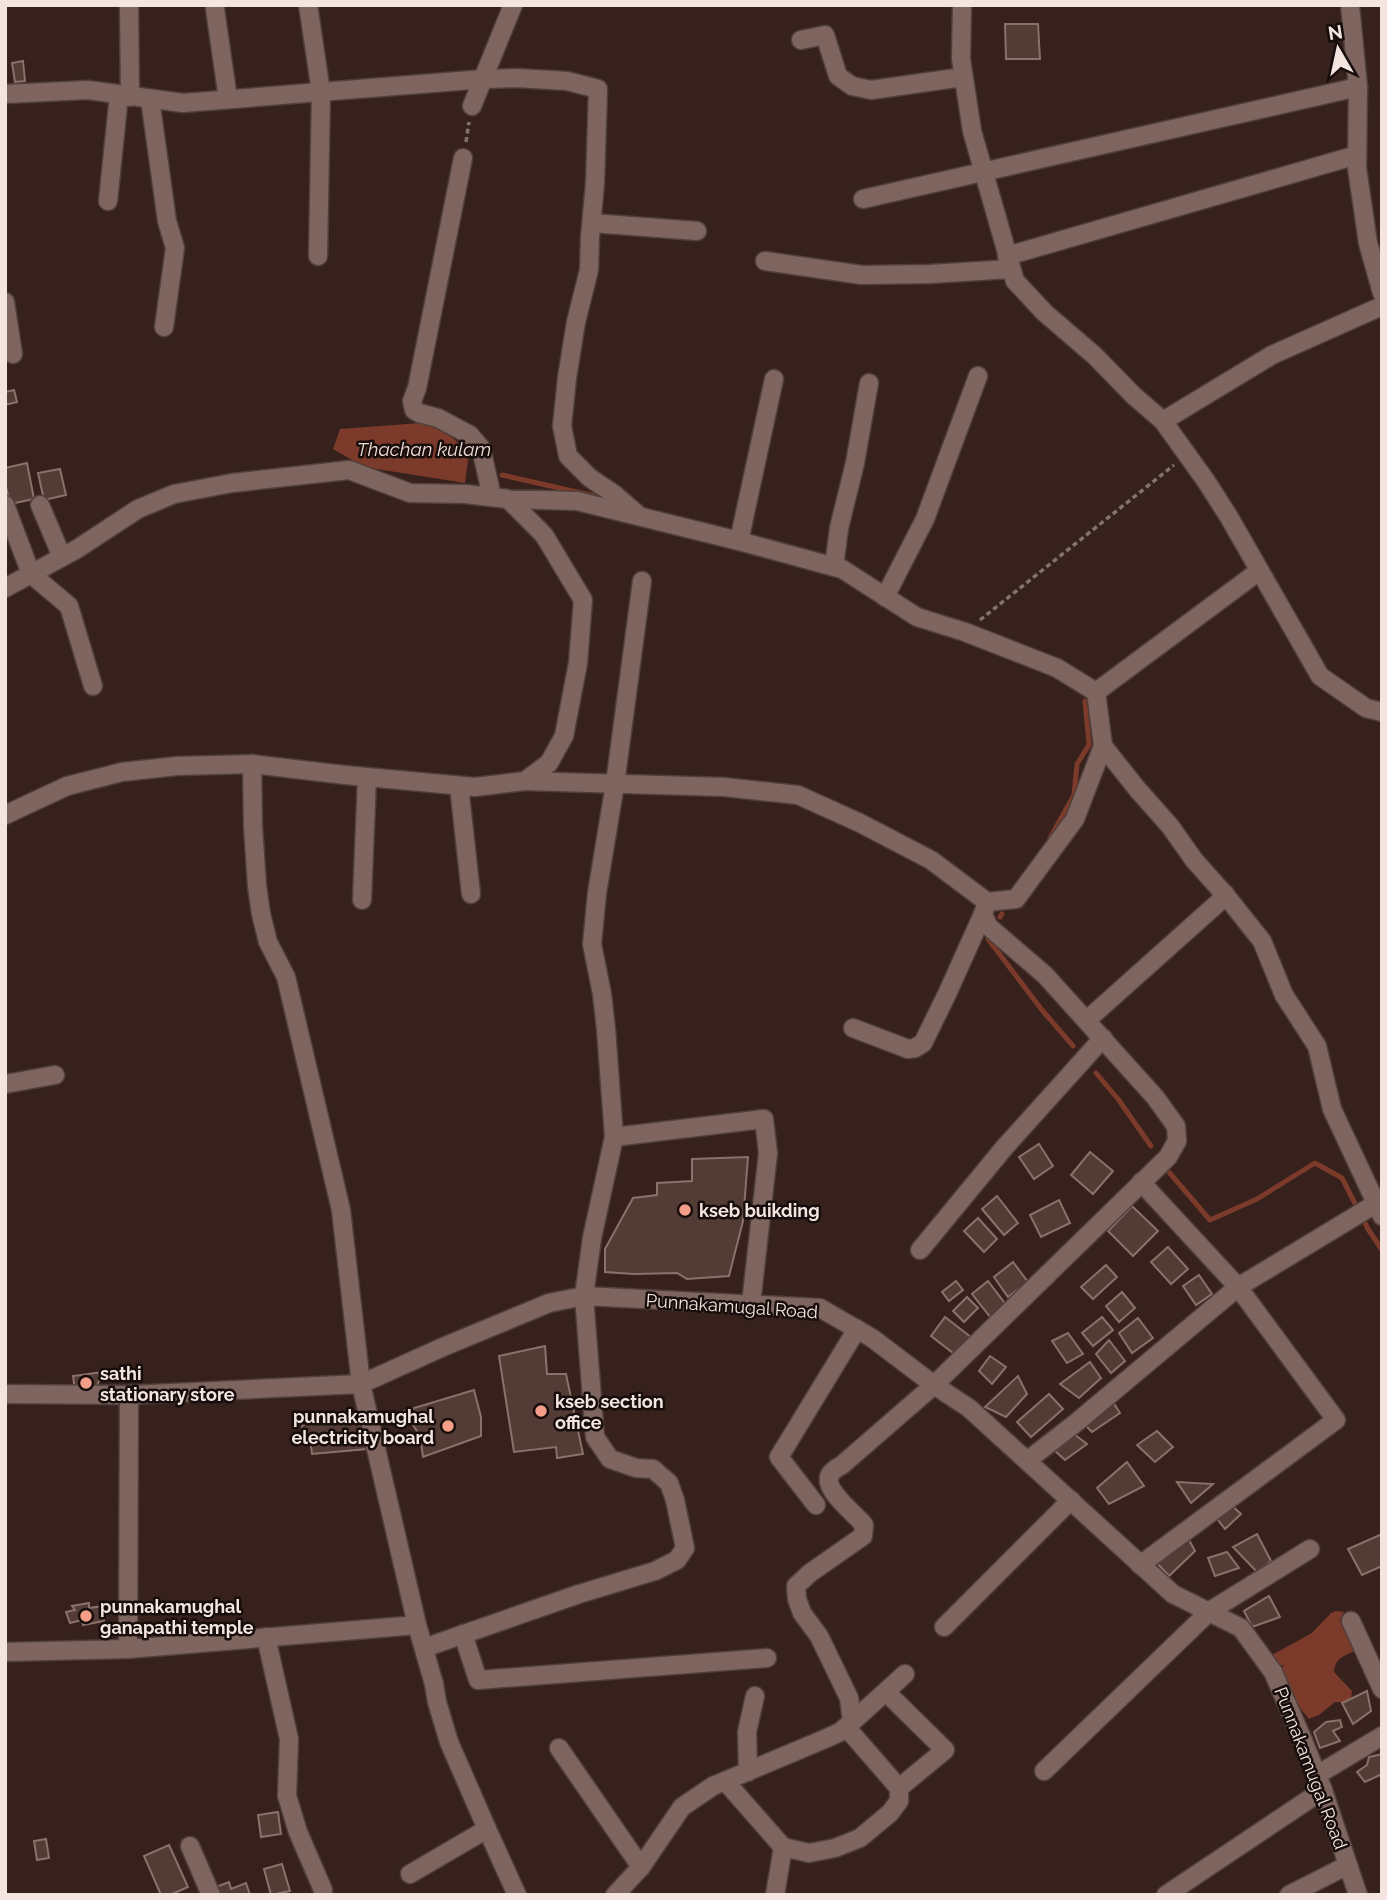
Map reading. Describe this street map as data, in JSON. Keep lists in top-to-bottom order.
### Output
{
  "streets": {
    "street": ["Punnakamugal Road"]
  },
  "water": ["Thachan kulam"],
  "places": [
    "kseb buikding",
    "sathi stationary store",
    "kseb section office",
    "punnakamughal electricity board",
    "punnakamughal ganapathi temple"
  ],
  "north": "top"
}
